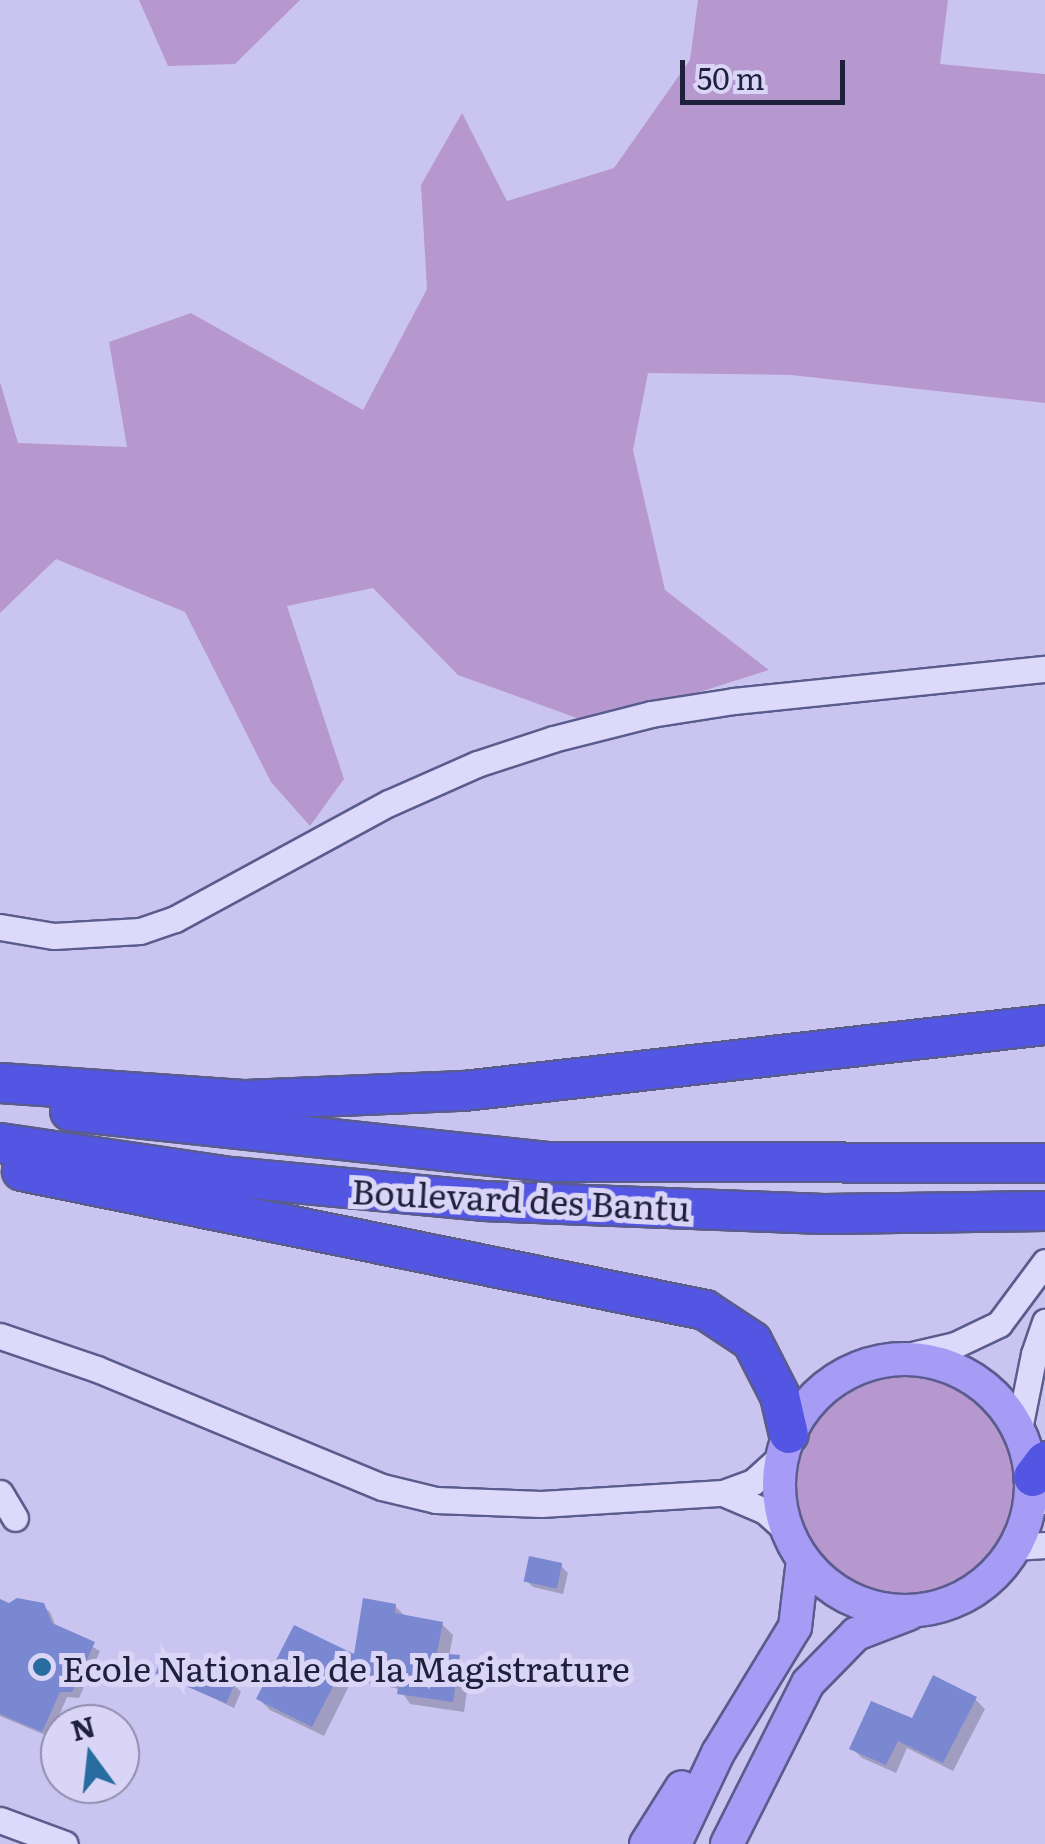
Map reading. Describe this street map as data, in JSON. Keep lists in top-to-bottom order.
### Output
{
  "streets": {
    "highway": ["Boulevard des Bantu"]
  },
  "places": ["Ecole Nationale de la Magistrature"],
  "scale_bar": "50 m",
  "north": "top"
}
